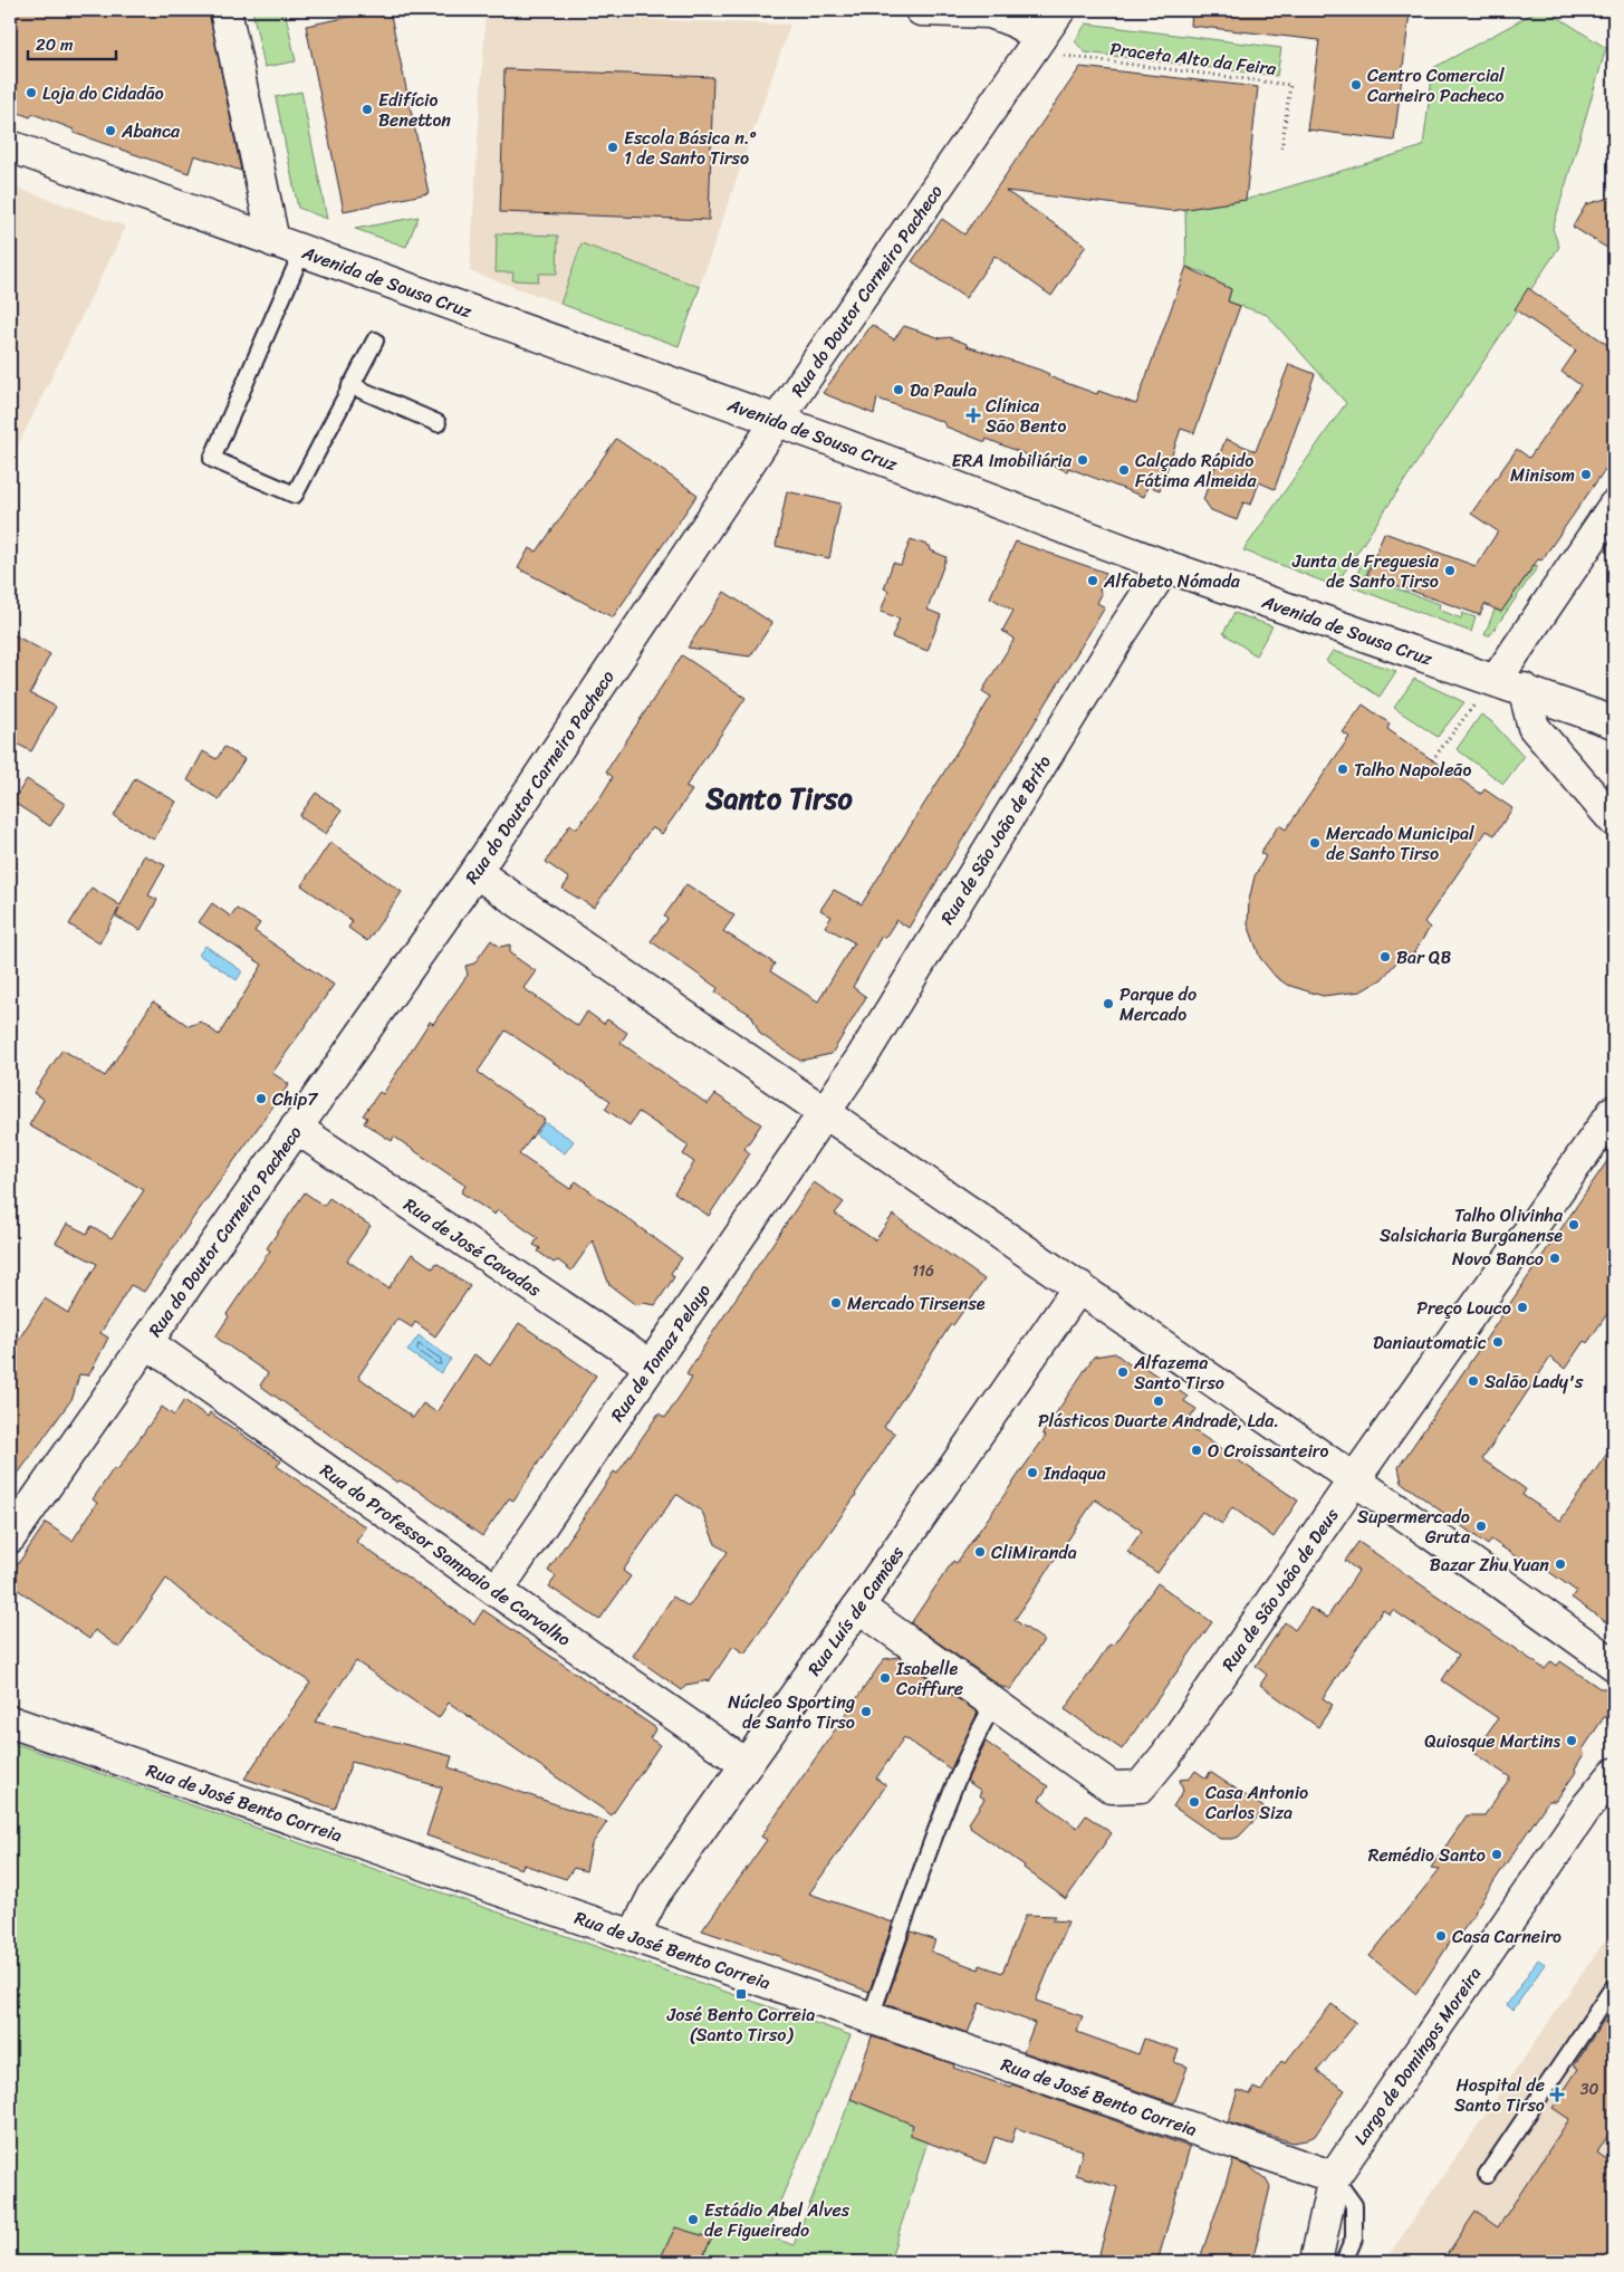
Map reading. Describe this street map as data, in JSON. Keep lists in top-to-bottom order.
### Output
{
  "streets": {
    "street": [
      "Avenida de Sousa Cruz",
      "Rua do Doutor Carneiro Pacheco",
      "Rua de São João de Brito",
      "Rua de José Cavadas",
      "Rua de Tomaz Pelayo",
      "Rua do Professor Sampaio de Carvalho",
      "Rua de São João de Deus",
      "Rua Luís de Camões",
      "Rua de José Bento Correia",
      "Largo de Domingos Moreira"
    ],
    "path": ["Praceta Alto da Feira"]
  },
  "crossings": [
    ["Praceta Alto da Feira", "Rua do Doutor Carneiro Pacheco"],
    ["Avenida de Sousa Cruz", "Rua do Doutor Carneiro Pacheco"],
    ["Avenida de Sousa Cruz", "Rua de São João de Brito"],
    ["Rua do Doutor Carneiro Pacheco", "Rua de José Cavadas"],
    ["Rua do Doutor Carneiro Pacheco", "Rua do Professor Sampaio de Carvalho"],
    ["Rua de São João de Brito", "Rua de Tomaz Pelayo"],
    ["Rua de José Cavadas", "Rua de Tomaz Pelayo"],
    ["Rua de Tomaz Pelayo", "Rua do Professor Sampaio de Carvalho"],
    ["Rua do Professor Sampaio de Carvalho", "Rua Luís de Camões"],
    ["Rua de São João de Deus", "Rua Luís de Camões"],
    ["Rua Luís de Camões", "Rua de José Bento Correia"],
    ["Rua de José Bento Correia", "Largo de Domingos Moreira"]
  ],
  "districts": ["Santo Tirso"],
  "places": {
    "other": [
      "Centro Comercial Carneiro Pacheco",
      "Loja do Cidadão",
      "Edifício Benetton",
      "Abanca",
      "Escola Básica n.º 1 de Santo Tirso",
      "Da Paula",
      "ERA Imobiliária",
      "Calçado Rápido Fátima Almeida",
      "Minisom",
      "Junta de Freguesia de Santo Tirso",
      "Alfabeto Nómada",
      "Talho Napoleão",
      "Mercado Municipal de Santo Tirso",
      "Bar QB",
      "Parque do Mercado",
      "Chip7",
      "Talho Olivinha Salsicharia Burganense",
      "Novo Banco",
      "Mercado Tirsense",
      "Preço Louco",
      "Daniautomatic",
      "Alfazema Santo Tirso",
      "Salão Lady's",
      "Plásticos Duarte Andrade, Lda.",
      "O Croissanteiro",
      "Indaqua",
      "Supermercado Gruta",
      "CliMiranda",
      "Bazar Zhu Yuan",
      "Isabelle Coiffure",
      "Núcleo Sporting de Santo Tirso",
      "Quiosque Martins",
      "Casa Antonio Carlos Siza",
      "Remédio Santo",
      "Casa Carneiro",
      "Estádio Abel Alves de Figueiredo"
    ],
    "health": ["Clínica São Bento", "Hospital de Santo Tirso"],
    "transit": ["José Bento Correia (Santo Tirso)"]
  },
  "house_numbers": ["116", "30"],
  "scale_bar": "20 m"
}
